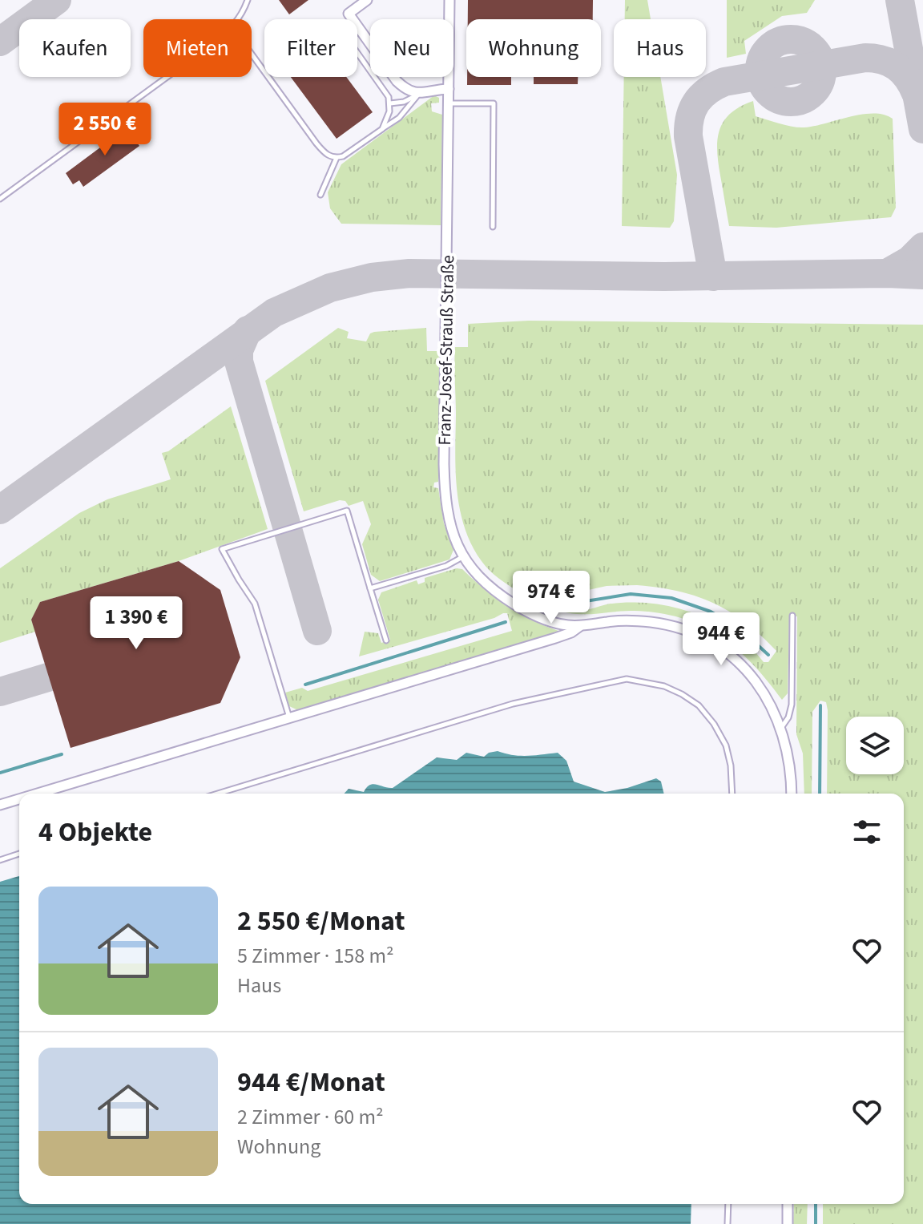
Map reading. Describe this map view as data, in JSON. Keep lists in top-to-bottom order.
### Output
{
  "streets": {
    "street": ["Franz-Josef-Strauß Straße"]
  },
  "page": {
    "chip": [
      "Kaufen",
      "Mieten",
      "Filter",
      "Neu",
      "Wohnung",
      "Haus"
    ],
    "price": [
      "2 550 €",
      "974 €",
      "1 390 €",
      "944 €"
    ],
    "heading": "4 Objekte",
    "list": [
      {
        "name": "2 550 €/Monat",
        "note": "5 Zimmer · 158 m² · Haus"
      },
      {
        "name": "944 €/Monat",
        "note": "2 Zimmer · 60 m² · Wohnung"
      }
    ]
  }
}
